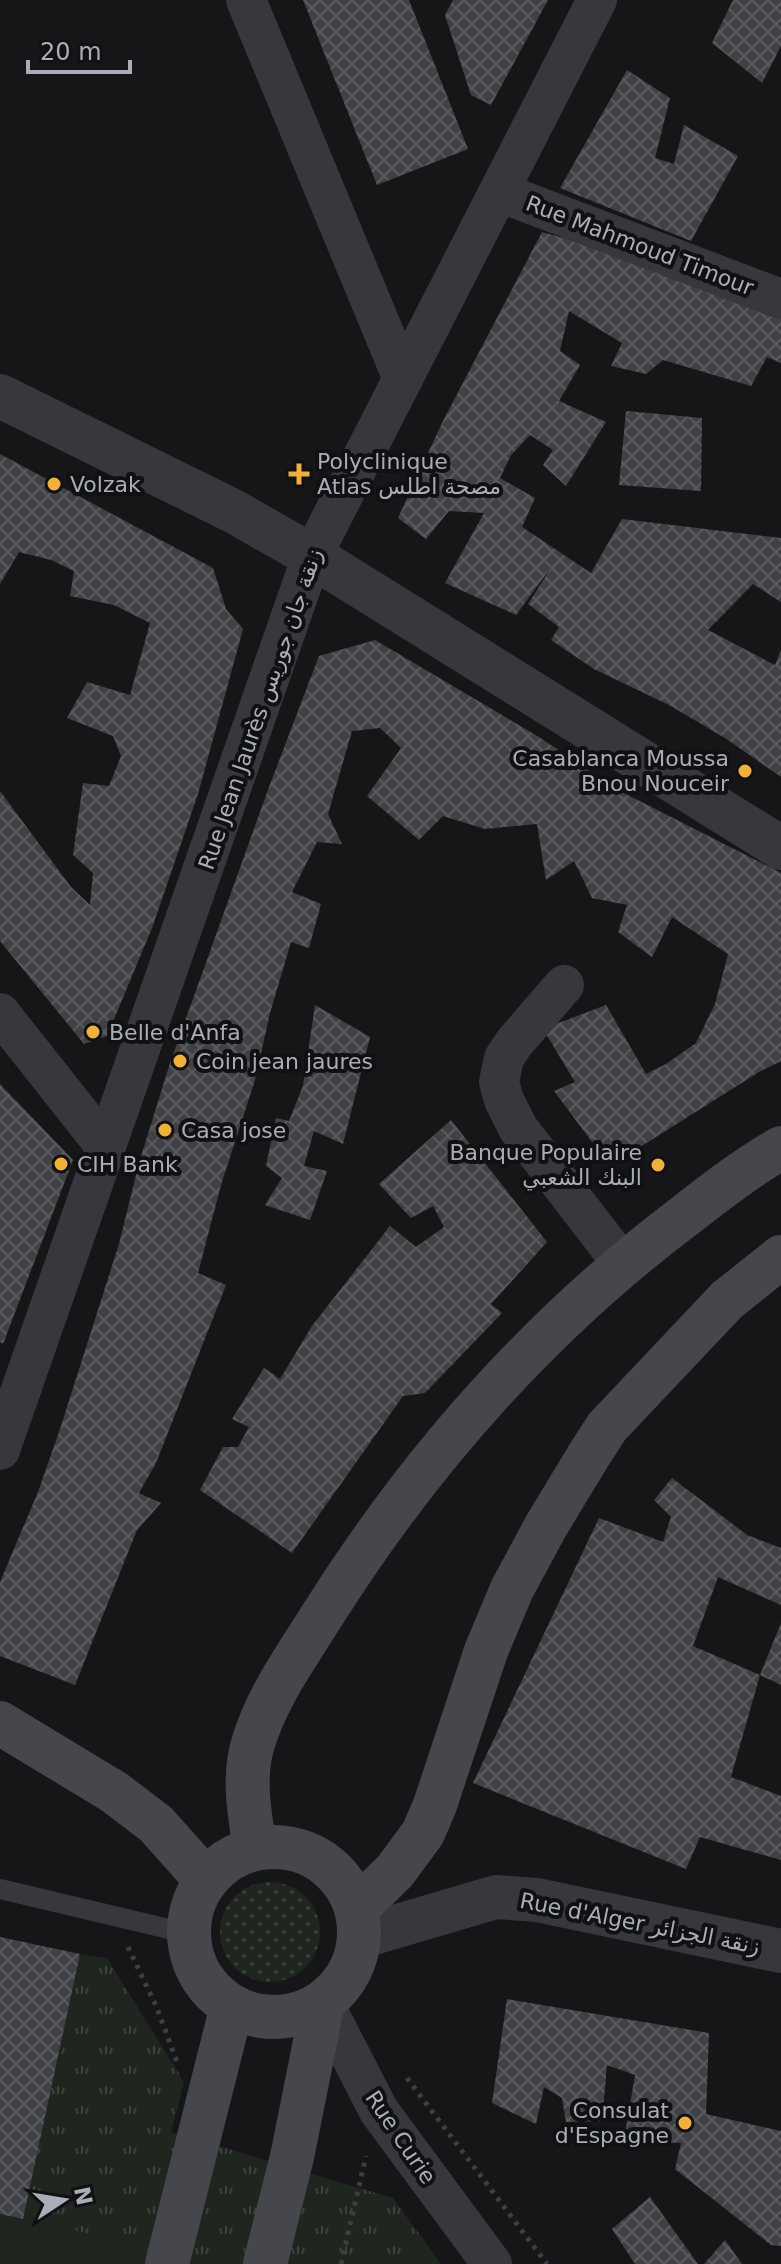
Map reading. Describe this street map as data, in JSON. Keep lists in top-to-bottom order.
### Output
{
  "streets": {
    "street": [
      "Rue Mahmoud Timour",
      "Rue Jean Jaurès زنقة جان جوريس",
      "Rue d'Alger زنقة الجزائر",
      "Rue Curie"
    ]
  },
  "crossings": [
    ["Rue Mahmoud Timour", "Rue Jean Jaurès زنقة جان جوريس"],
    ["Rue d'Alger زنقة الجزائر", "Rue Curie"]
  ],
  "places": {
    "health": ["Polyclinique Atlas مصحة اطلس"],
    "other": [
      "Volzak",
      "Casablanca Moussa Bnou Nouceir",
      "Belle d'Anfa",
      "Coin jean jaures",
      "Casa jose",
      "CIH Bank",
      "Banque Populaire البنك الشعبي",
      "Consulat d'Espagne"
    ]
  },
  "scale_bar": "20 m",
  "north": "right"
}
